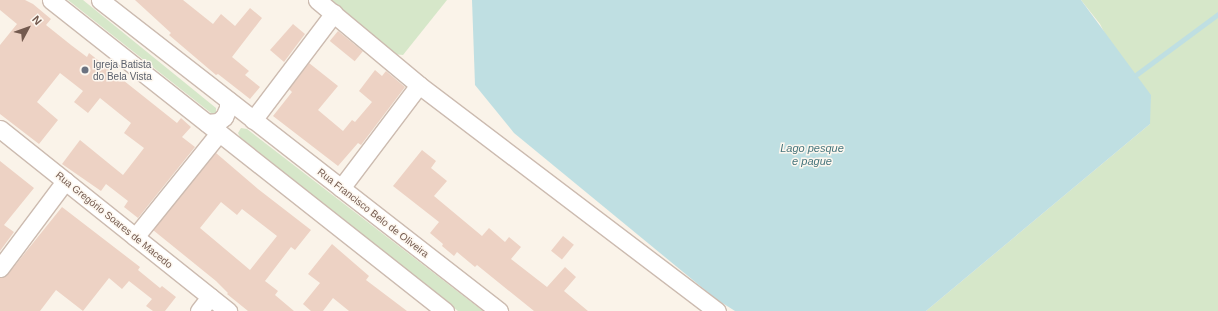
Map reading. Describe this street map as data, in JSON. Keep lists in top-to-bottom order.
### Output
{
  "streets": {
    "street": ["Rua Francisco Belo de Oliveira", "Rua Gregório Soares de Macedo"]
  },
  "water": ["Lago pesque e pague"],
  "places": ["Igreja Batista do Bela Vista"],
  "north": "top right"
}
